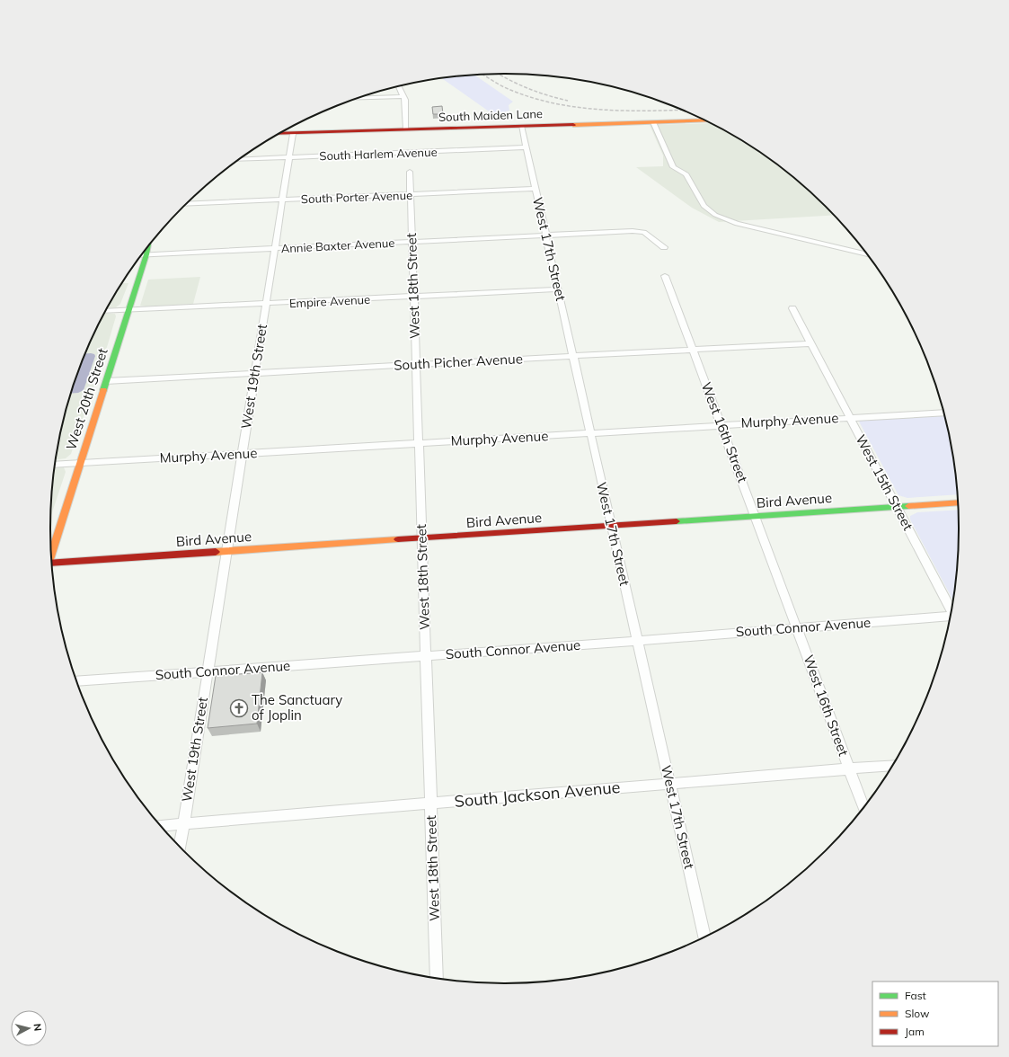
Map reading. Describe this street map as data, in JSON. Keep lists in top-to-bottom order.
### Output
{
  "streets": {
    "main road": ["South Maiden Lane", "West 20th Street", "Bird Avenue"],
    "street": [
      "South Harlem Avenue",
      "South Porter Avenue",
      "Annie Baxter Avenue",
      "West 17th Street",
      "West 18th Street",
      "Empire Avenue",
      "South Picher Avenue",
      "West 19th Street",
      "Murphy Avenue",
      "West 16th Street",
      "West 15th Street",
      "South Connor Avenue",
      "South Jackson Avenue"
    ]
  },
  "crossings": [
    ["South Maiden Lane", "West 17th Street"],
    ["South Maiden Lane", "West 19th Street"],
    ["South Harlem Avenue", "West 17th Street"],
    ["South Harlem Avenue", "West 19th Street"],
    ["South Porter Avenue", "West 17th Street"],
    ["South Porter Avenue", "West 18th Street"],
    ["South Porter Avenue", "West 19th Street"],
    ["Annie Baxter Avenue", "West 17th Street"],
    ["Annie Baxter Avenue", "West 18th Street"],
    ["Annie Baxter Avenue", "West 19th Street"],
    ["Annie Baxter Avenue", "West 20th Street"],
    ["West 17th Street", "Empire Avenue"],
    ["West 17th Street", "South Picher Avenue"],
    ["West 17th Street", "Murphy Avenue"],
    ["West 17th Street", "Bird Avenue"],
    ["West 17th Street", "South Connor Avenue"],
    ["West 17th Street", "South Jackson Avenue"],
    ["West 18th Street", "Empire Avenue"],
    ["West 18th Street", "South Picher Avenue"],
    ["West 18th Street", "Murphy Avenue"],
    ["West 18th Street", "Bird Avenue"],
    ["West 18th Street", "South Connor Avenue"],
    ["West 18th Street", "South Jackson Avenue"],
    ["Empire Avenue", "West 19th Street"],
    ["Empire Avenue", "West 20th Street"],
    ["South Picher Avenue", "West 19th Street"],
    ["South Picher Avenue", "West 20th Street"],
    ["South Picher Avenue", "West 16th Street"],
    ["South Picher Avenue", "West 15th Street"],
    ["West 19th Street", "Murphy Avenue"],
    ["West 19th Street", "Bird Avenue"],
    ["West 19th Street", "South Connor Avenue"],
    ["West 19th Street", "South Jackson Avenue"],
    ["West 20th Street", "Murphy Avenue"],
    ["Murphy Avenue", "West 16th Street"],
    ["Murphy Avenue", "West 15th Street"],
    ["West 16th Street", "Bird Avenue"],
    ["West 16th Street", "South Connor Avenue"],
    ["West 16th Street", "South Jackson Avenue"],
    ["West 15th Street", "Bird Avenue"]
  ],
  "places": {
    "church": ["The Sanctuary of Joplin"]
  },
  "legend": ["Fast", "Slow", "Jam"],
  "north": "right"
}
